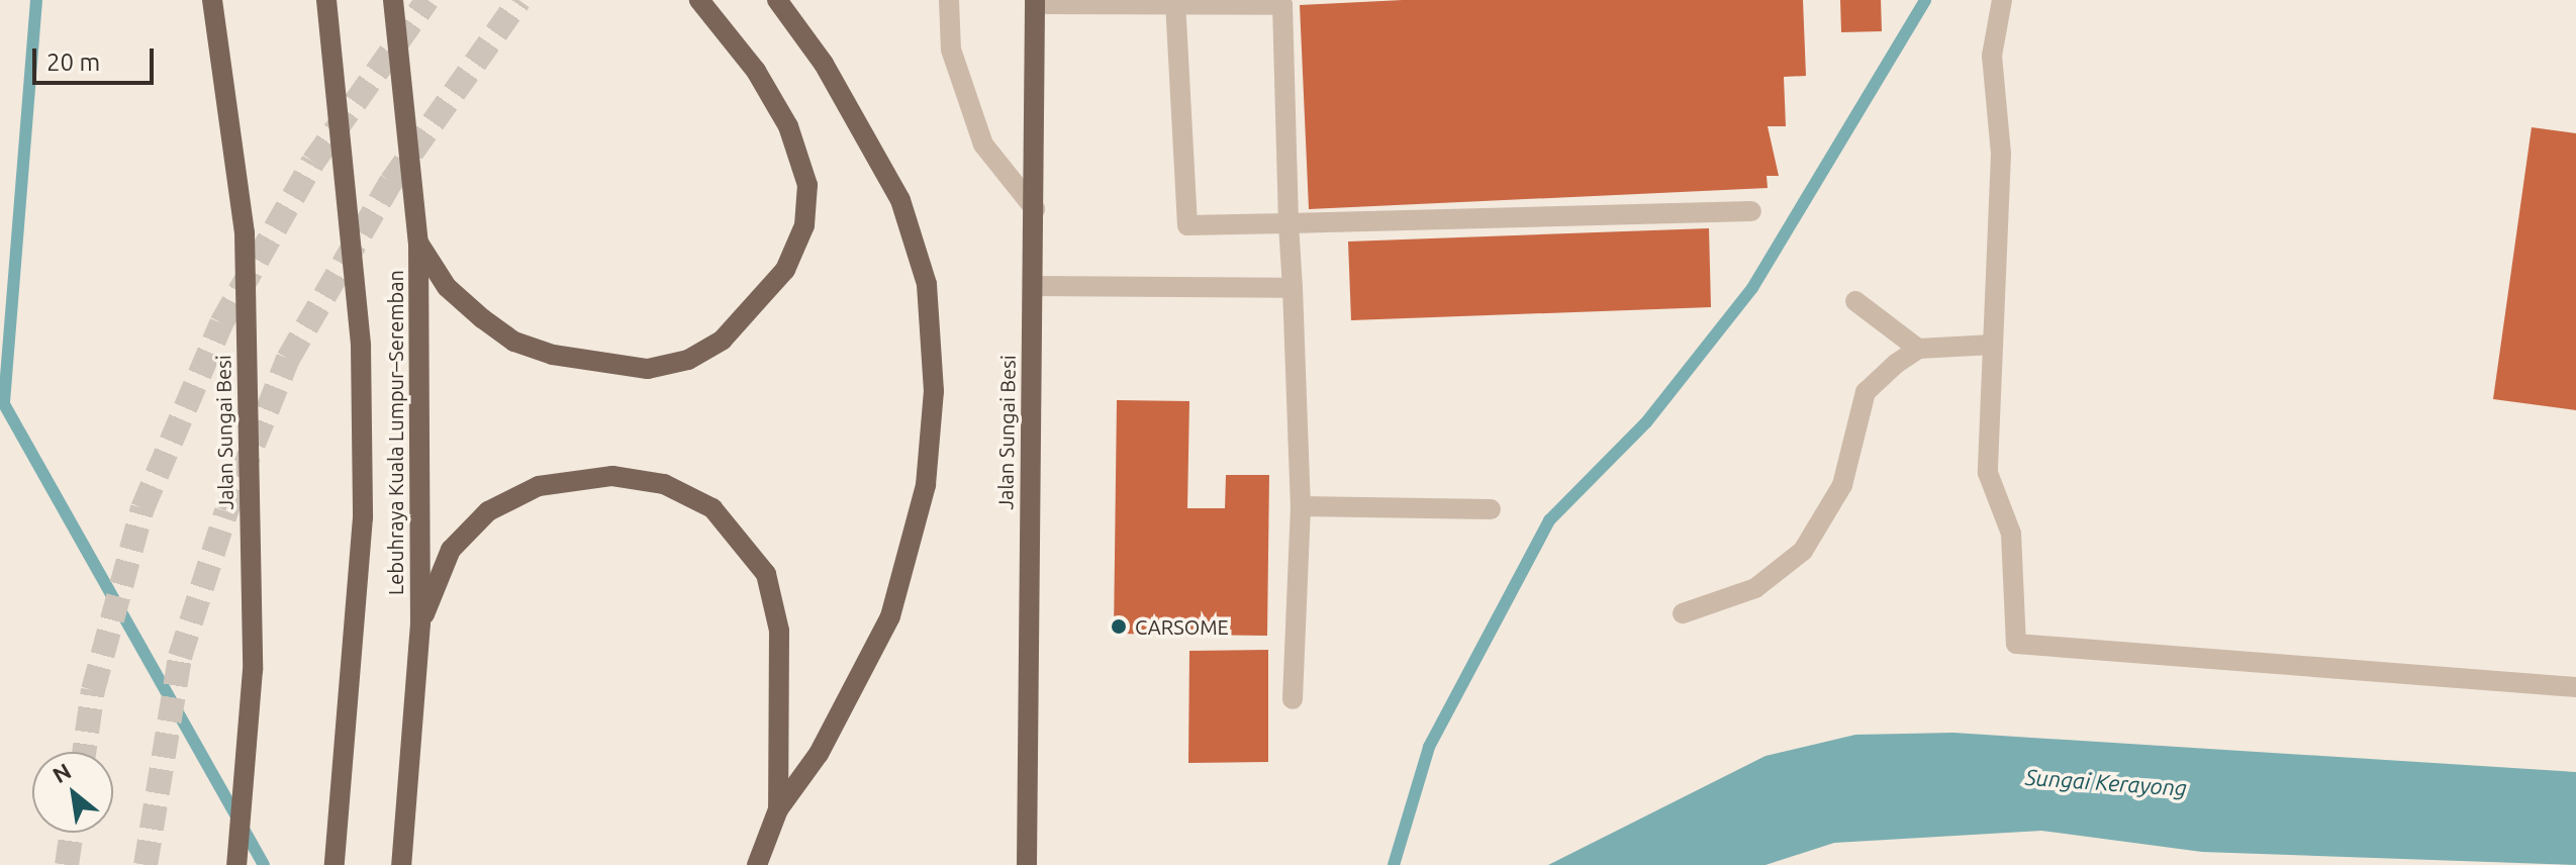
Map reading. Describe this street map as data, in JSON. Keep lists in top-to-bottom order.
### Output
{
  "streets": {
    "main road": ["Jalan Sungai Besi", "Lebuhraya Kuala Lumpur–Seremban"]
  },
  "water": ["Sungai Kerayong"],
  "places": ["CARSOME"],
  "scale_bar": "20 m",
  "north": "top left"
}
